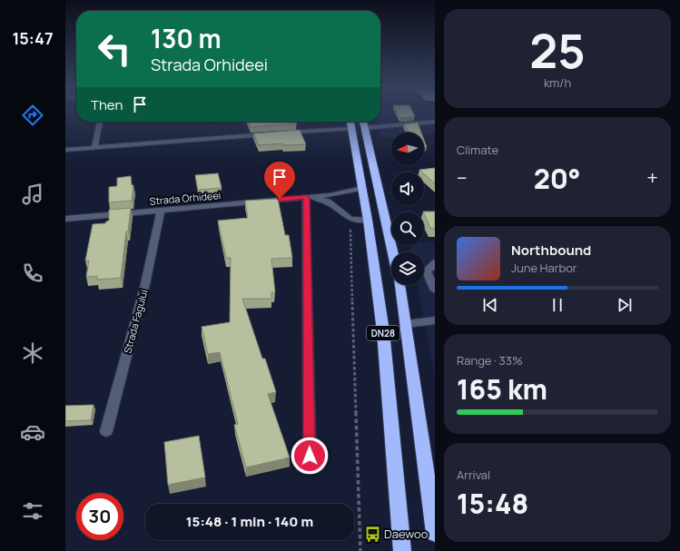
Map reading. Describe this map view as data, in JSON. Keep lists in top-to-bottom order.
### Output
{
  "streets": {
    "highway": ["DN28"],
    "street": ["Strada Orhideei", "Strada Fagului"]
  },
  "crossings": [
    ["Strada Orhideei", "Strada Fagului"],
    ["Strada Orhideei", "DN28"]
  ],
  "places": {
    "bus stop": ["Daewoo"]
  },
  "north": "left",
  "page": {
    "tabs": "15:47",
    "tile": [
      ["25", "km/h"],
      "Climate",
      ["Range · 33%", "165 km"],
      ["Arrival", "15:48"]
    ],
    "turn": ["130 m", "Strada Orhideei"],
    "then": "Then",
    "heat": ["−", "20°", "+"],
    "song": ["Northbound", "June Harbor"],
    "limit": "30",
    "trip": "15:48 · 1 min · 140 m"
  }
}
